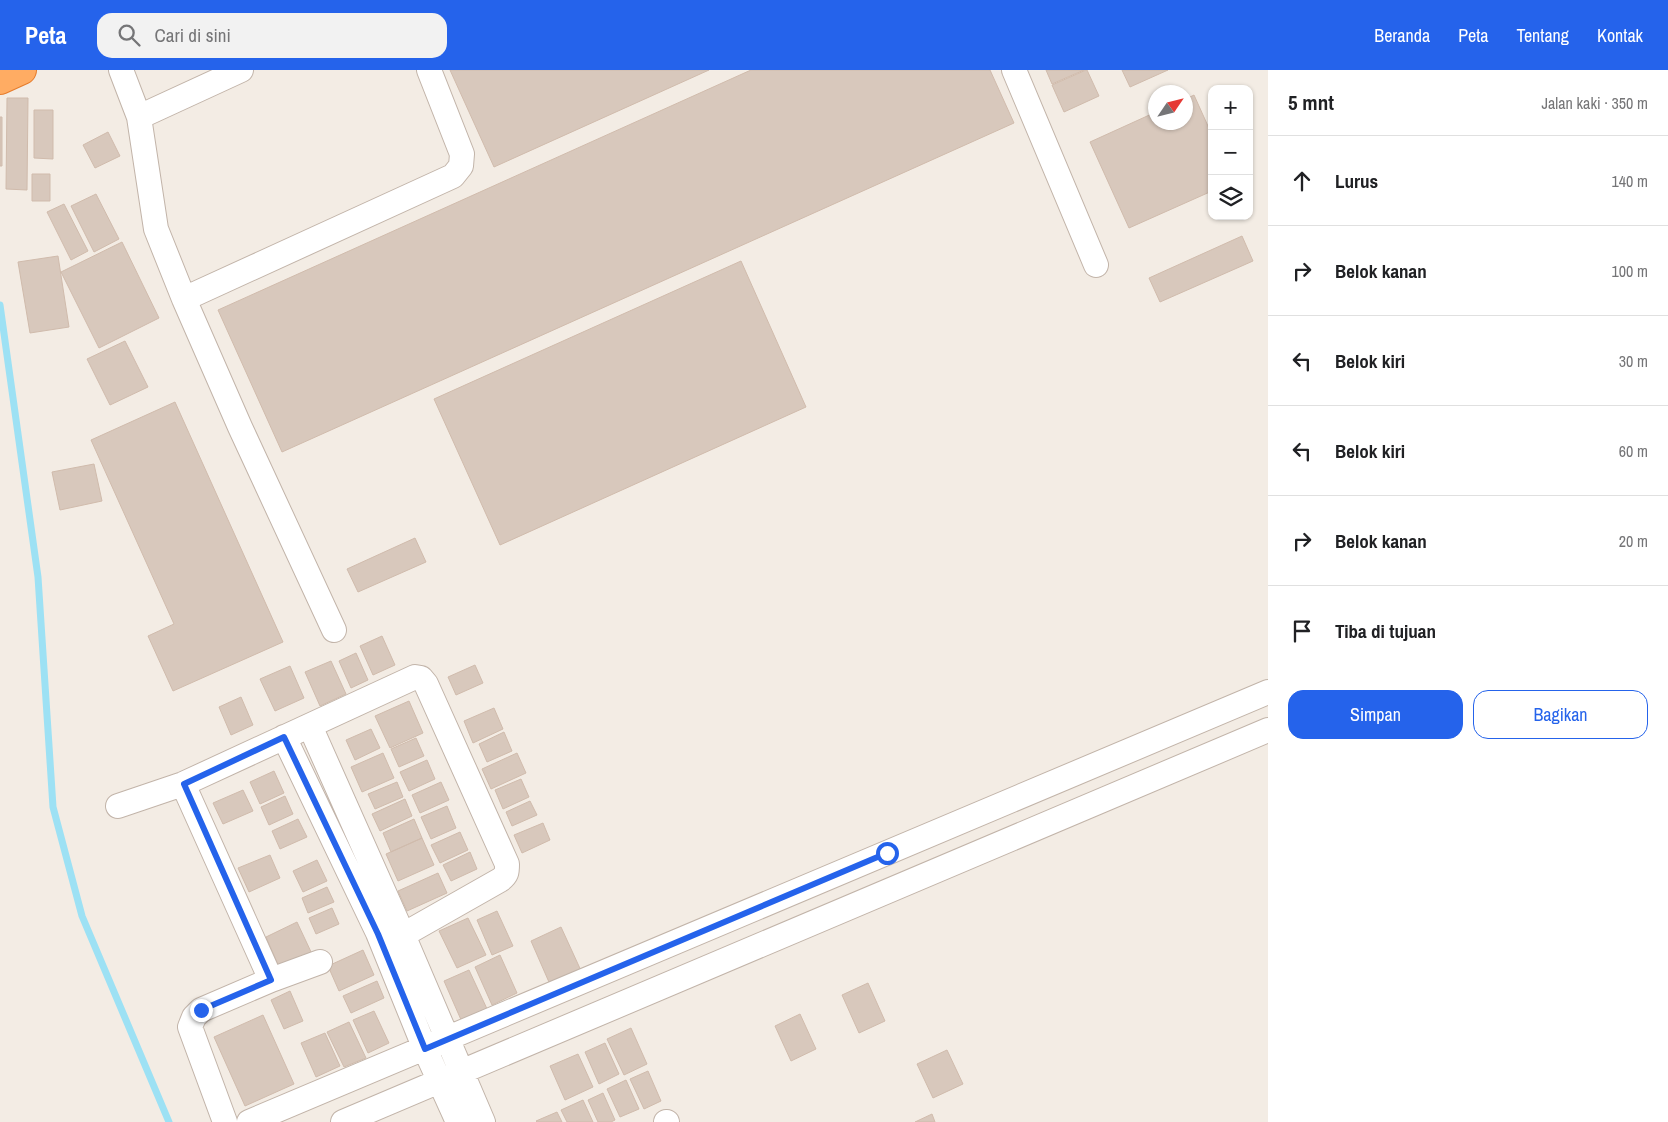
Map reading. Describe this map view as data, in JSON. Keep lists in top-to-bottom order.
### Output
{
  "north": "top right",
  "page": {
    "header": "Peta",
    "search": "Cari di sini",
    "nav": [
      "Beranda",
      "Peta",
      "Tentang",
      "Kontak"
    ],
    "heading": ["5 mnt", "Jalan kaki · 350 m"],
    "map_buttons": ["+", "−"],
    "list": [
      ["Lurus", "140 m"],
      ["Belok kanan", "100 m"],
      ["Belok kiri", "30 m"],
      ["Belok kiri", "60 m"],
      ["Belok kanan", "20 m"],
      "Tiba di tujuan"
    ],
    "buttons": ["Simpan", "Bagikan"]
  }
}
